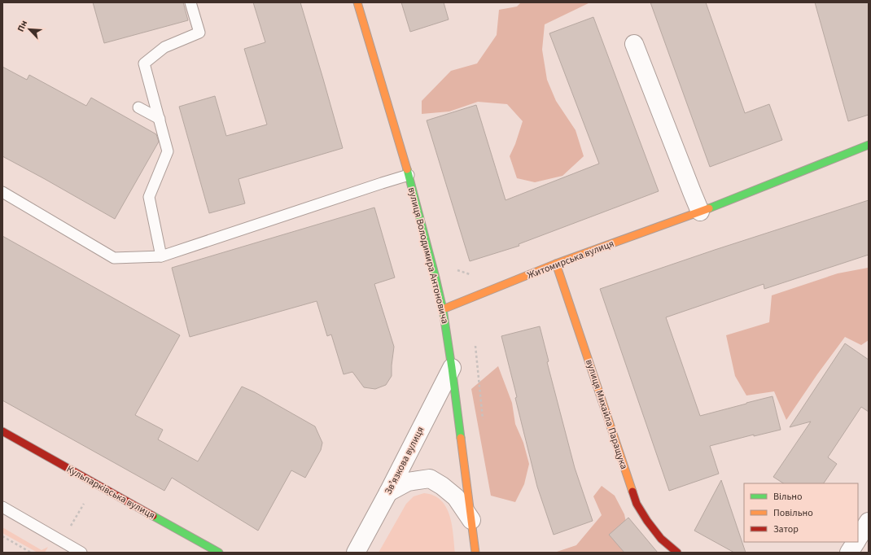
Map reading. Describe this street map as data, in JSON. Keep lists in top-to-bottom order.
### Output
{
  "streets": {
    "main road": [
      "вулиця Володимира Антоновича",
      "Житомирська вулиця",
      "вулиця Михайла Паращука",
      "Кульпарківська вулиця"
    ],
    "street": ["Звʼязкова вулиця"]
  },
  "crossings": [
    ["вулиця Володимира Антоновича", "Житомирська вулиця"],
    ["вулиця Володимира Антоновича", "Звʼязкова вулиця"],
    ["Житомирська вулиця", "вулиця Михайла Паращука"]
  ],
  "legend": ["Вільно", "Повільно", "Затор"],
  "north": "top left"
}
